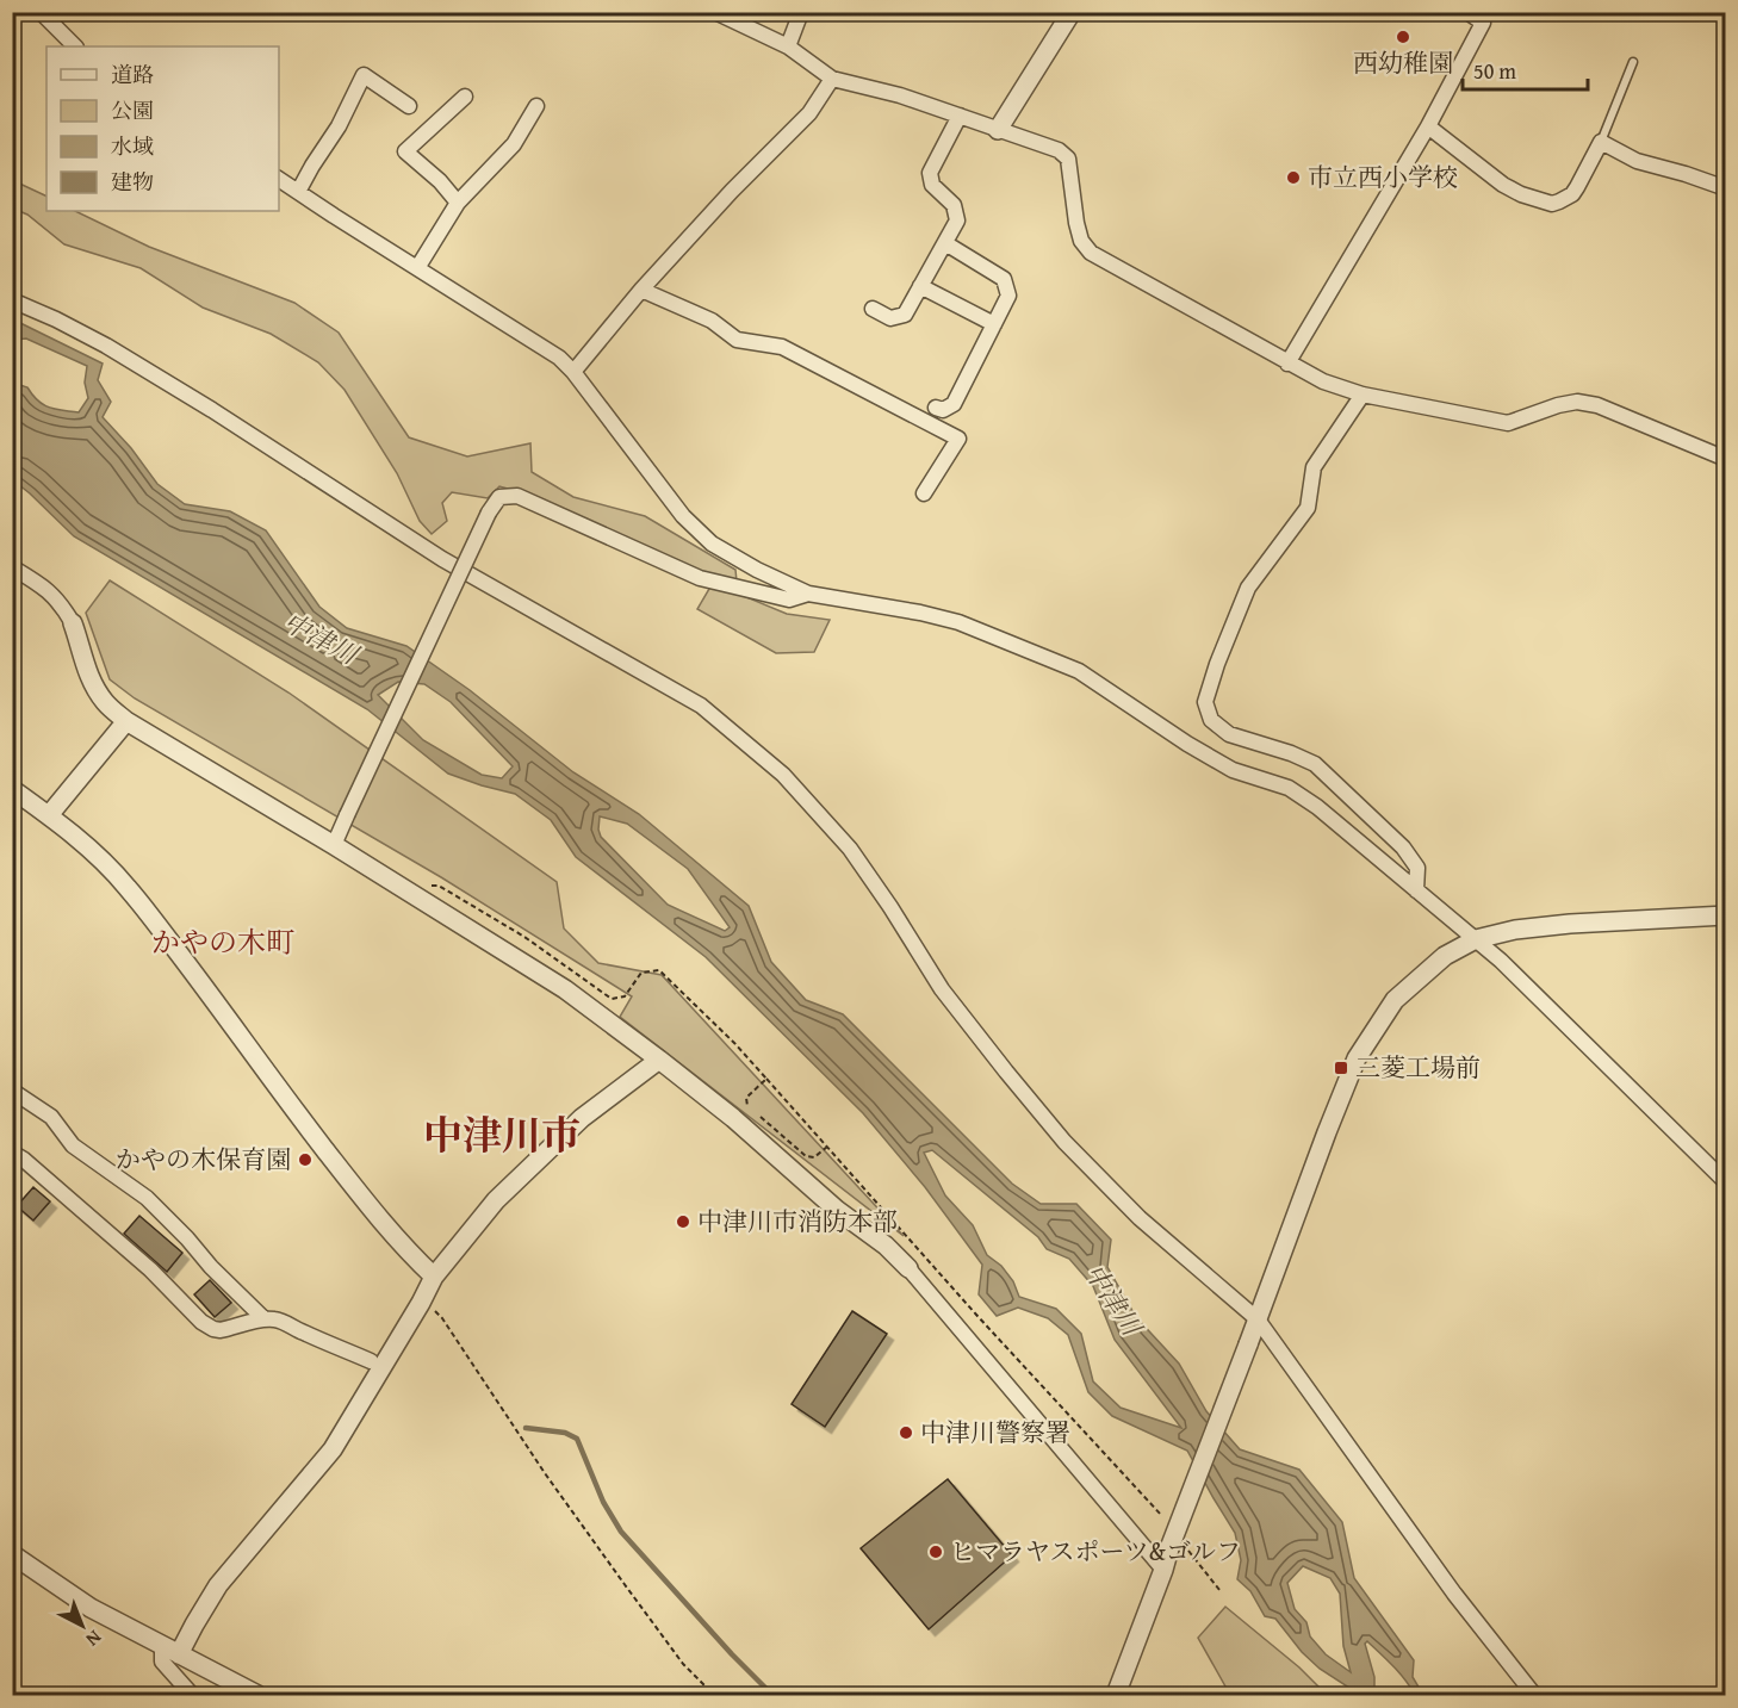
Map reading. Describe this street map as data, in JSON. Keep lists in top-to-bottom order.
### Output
{
  "districts": ["かやの木町", "中津川市"],
  "water": ["中津川"],
  "places": {
    "other": [
      "西幼稚園",
      "市立西小学校",
      "かやの木保育園",
      "中津川市消防本部",
      "中津川警察署",
      "ヒマラヤスポーツ&ゴルフ"
    ],
    "transit": ["三菱工場前"]
  },
  "legend": [
    "道路",
    "公園",
    "水域",
    "建物"
  ],
  "scale_bar": "50 m",
  "north": "bottom right"
}
